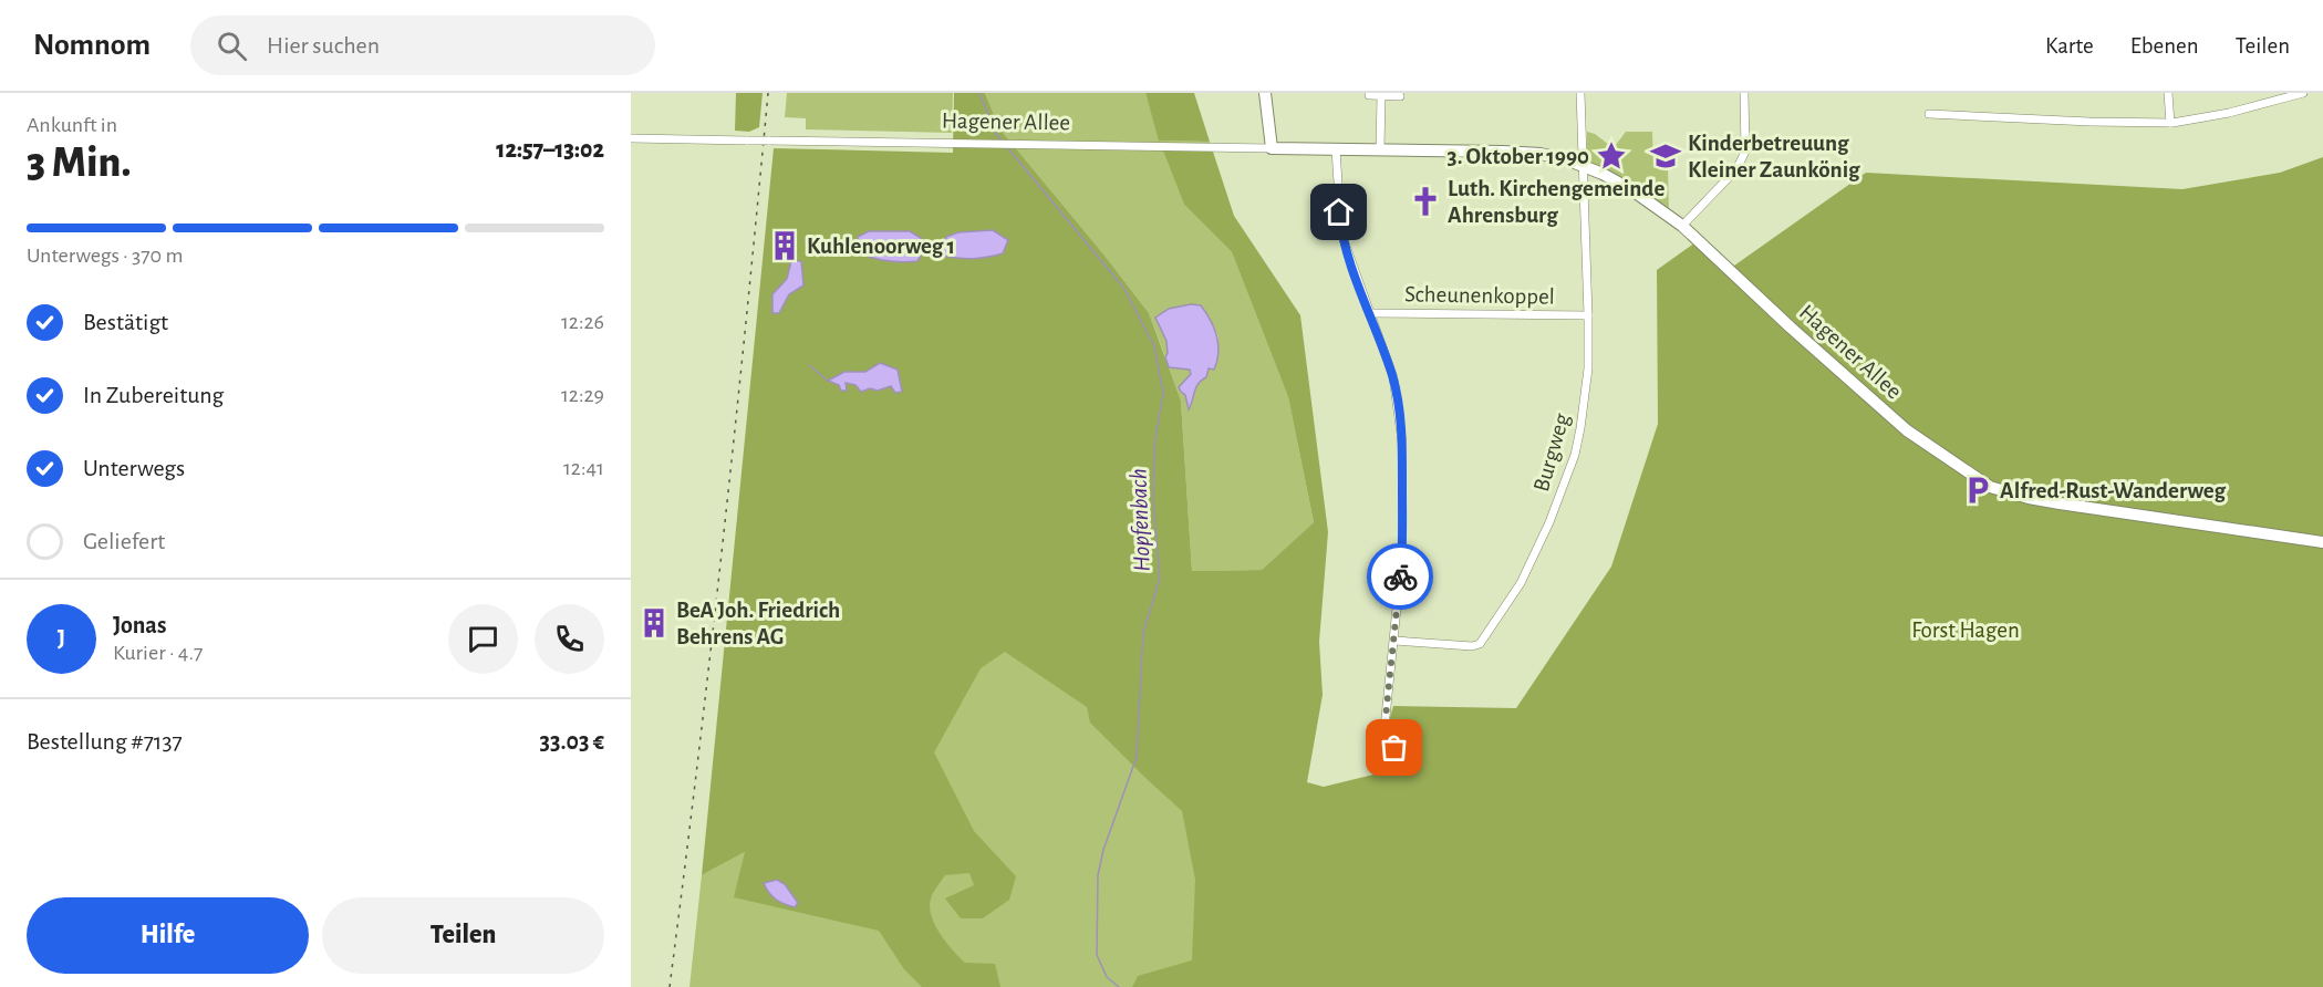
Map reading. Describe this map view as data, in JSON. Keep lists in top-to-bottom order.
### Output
{
  "streets": {
    "street": ["Hagener Allee", "Scheunenkoppel", "Burgweg"]
  },
  "crossings": [
    ["Hagener Allee", "Burgweg"],
    ["Scheunenkoppel", "Burgweg"]
  ],
  "water": ["Hopfenbach"],
  "parks": ["Forst Hagen"],
  "places": {
    "place": ["3. Oktober 1990"],
    "school or university": ["Kinderbetreuung Kleiner Zaunkönig"],
    "church": ["Luth. Kirchengemeinde Ahrensburg"],
    "building": ["Kuhlenoorweg 1", "BeA Joh. Friedrich Behrens AG"],
    "parking": ["Alfred-Rust-Wanderweg"]
  },
  "page": {
    "header": "Nomnom",
    "search": "Hier suchen",
    "nav": ["Karte", "Ebenen", "Teilen"],
    "heading": ["3 Min.", "Ankunft in", "12:57–13:02"],
    "panel": [
      "Jonas",
      "Kurier · 4.7",
      "Bestellung #7137",
      "33.03 €"
    ],
    "bar": "Unterwegs · 370 m",
    "list": [
      ["Bestätigt", "12:26"],
      ["In Zubereitung", "12:29"],
      ["Unterwegs", "12:41"],
      "Geliefert"
    ],
    "round": "J",
    "buttons": ["Hilfe", "Teilen"]
  }
}
